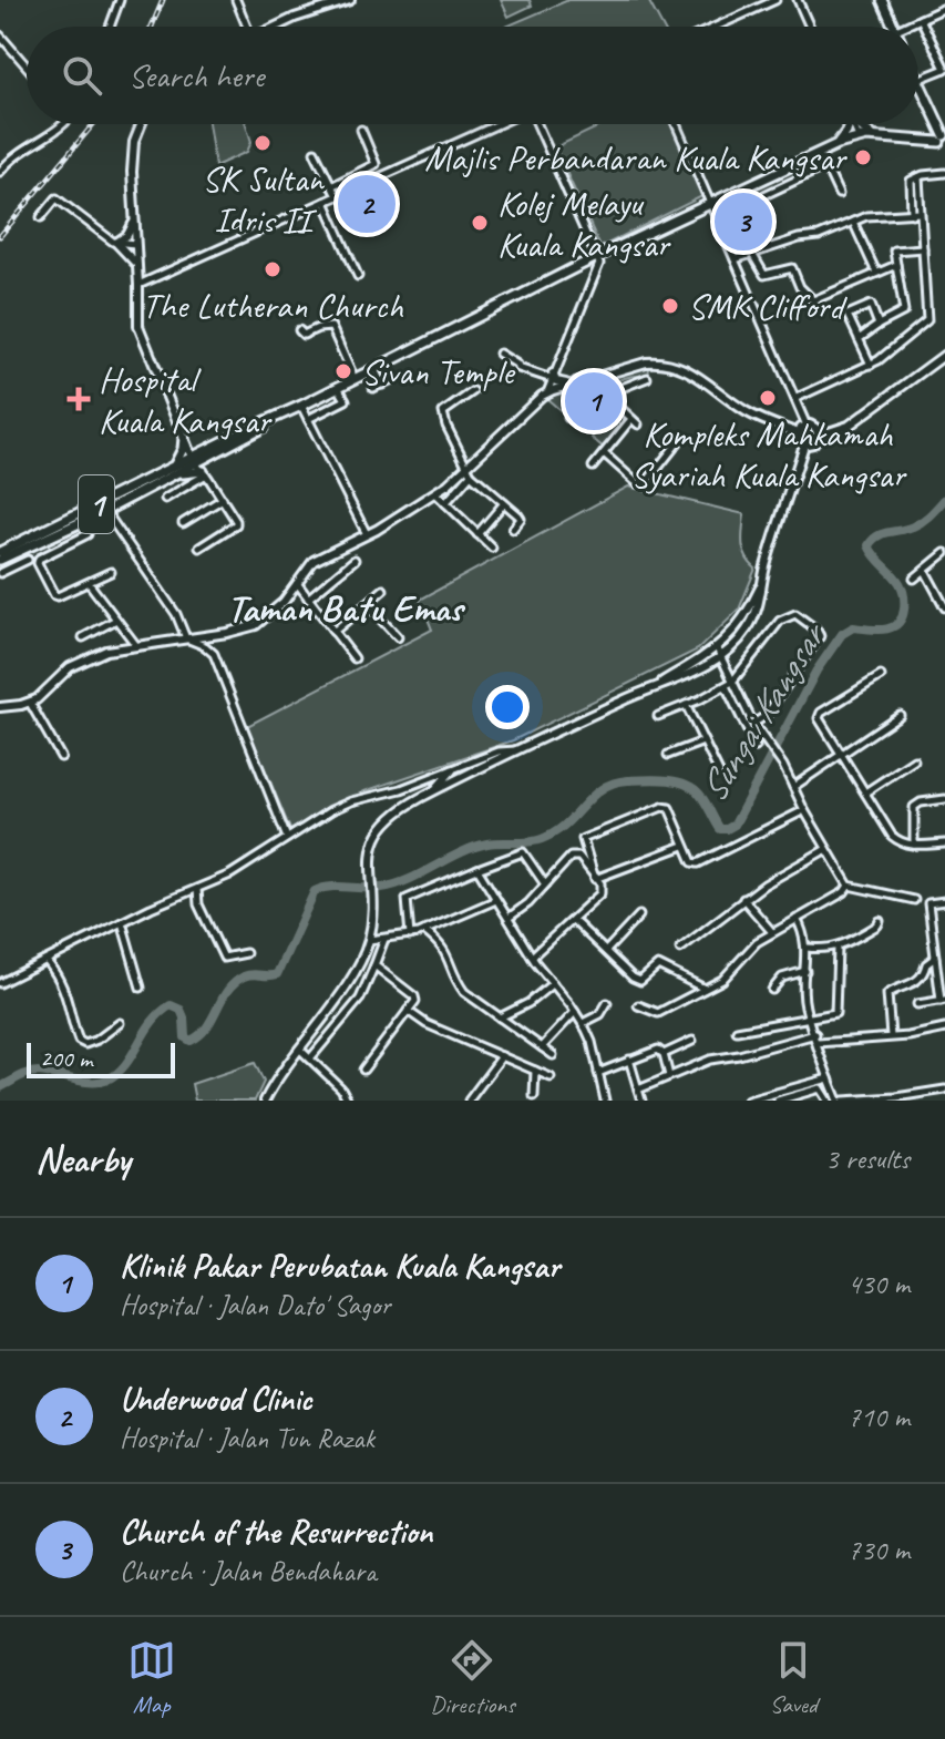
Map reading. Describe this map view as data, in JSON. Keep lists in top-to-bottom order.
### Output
{
  "streets": {
    "highway": ["1"]
  },
  "districts": ["Taman Batu Emas"],
  "water": ["Sungai Kangsar"],
  "places": {
    "other": [
      "SK Sultan Idris II",
      "Majlis Perbandaran Kuala Kangsar",
      "Kolej Melayu Kuala Kangsar",
      "The Lutheran Church",
      "SMK Clifford",
      "Sivan Temple",
      "Kompleks Mahkamah Syariah Kuala Kangsar"
    ],
    "health": ["Hospital Kuala Kangsar"]
  },
  "scale_bar": "200 m",
  "page": {
    "search": "Search here",
    "pins": ["2", "3", "1"],
    "scale": "200 m",
    "heading": ["Nearby", "3 results"],
    "list": [
      {
        "mark": "1",
        "name": "Klinik Pakar Perubatan Kuala Kangsar",
        "note": "Hospital · Jalan Dato' Sagor",
        "value": "430 m"
      },
      {
        "mark": "2",
        "name": "Underwood Clinic",
        "note": "Hospital · Jalan Tun Razak",
        "value": "710 m"
      },
      {
        "mark": "3",
        "name": "Church of the Resurrection",
        "note": "Church · Jalan Bendahara",
        "value": "730 m"
      }
    ],
    "nav": ["Map", "Directions", "Saved"]
  }
}
